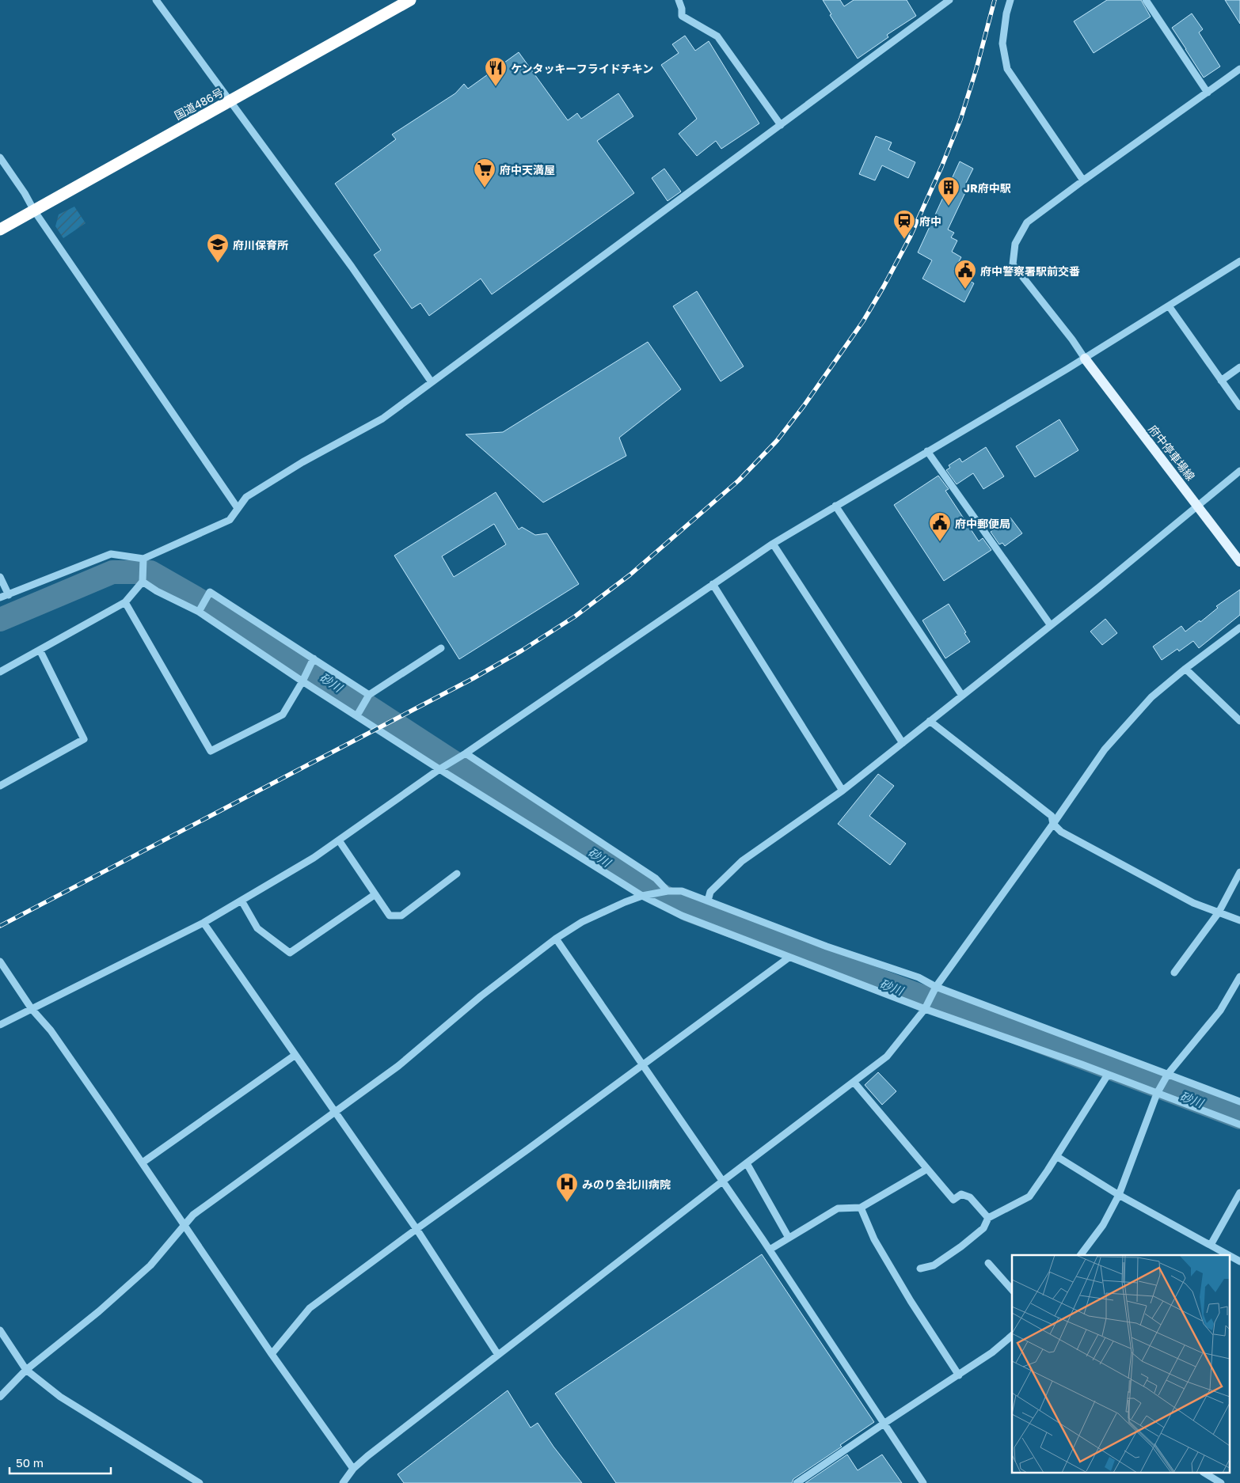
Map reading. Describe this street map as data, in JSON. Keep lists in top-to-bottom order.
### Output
{
  "streets": {
    "highway": ["国道486号"],
    "main road": ["府中停車場線"]
  },
  "water": ["砂川"],
  "places": {
    "restaurant": ["ケンタッキーフライドチキン"],
    "supermarket": ["府中天満屋"],
    "building": ["JR府中駅"],
    "station": ["府中"],
    "school or university": ["府川保育所"],
    "public building": ["府中警察署駅前交番", "府中郵便局"],
    "hospital": ["みのり会北川病院"]
  },
  "scale_bar": "50 m"
}
